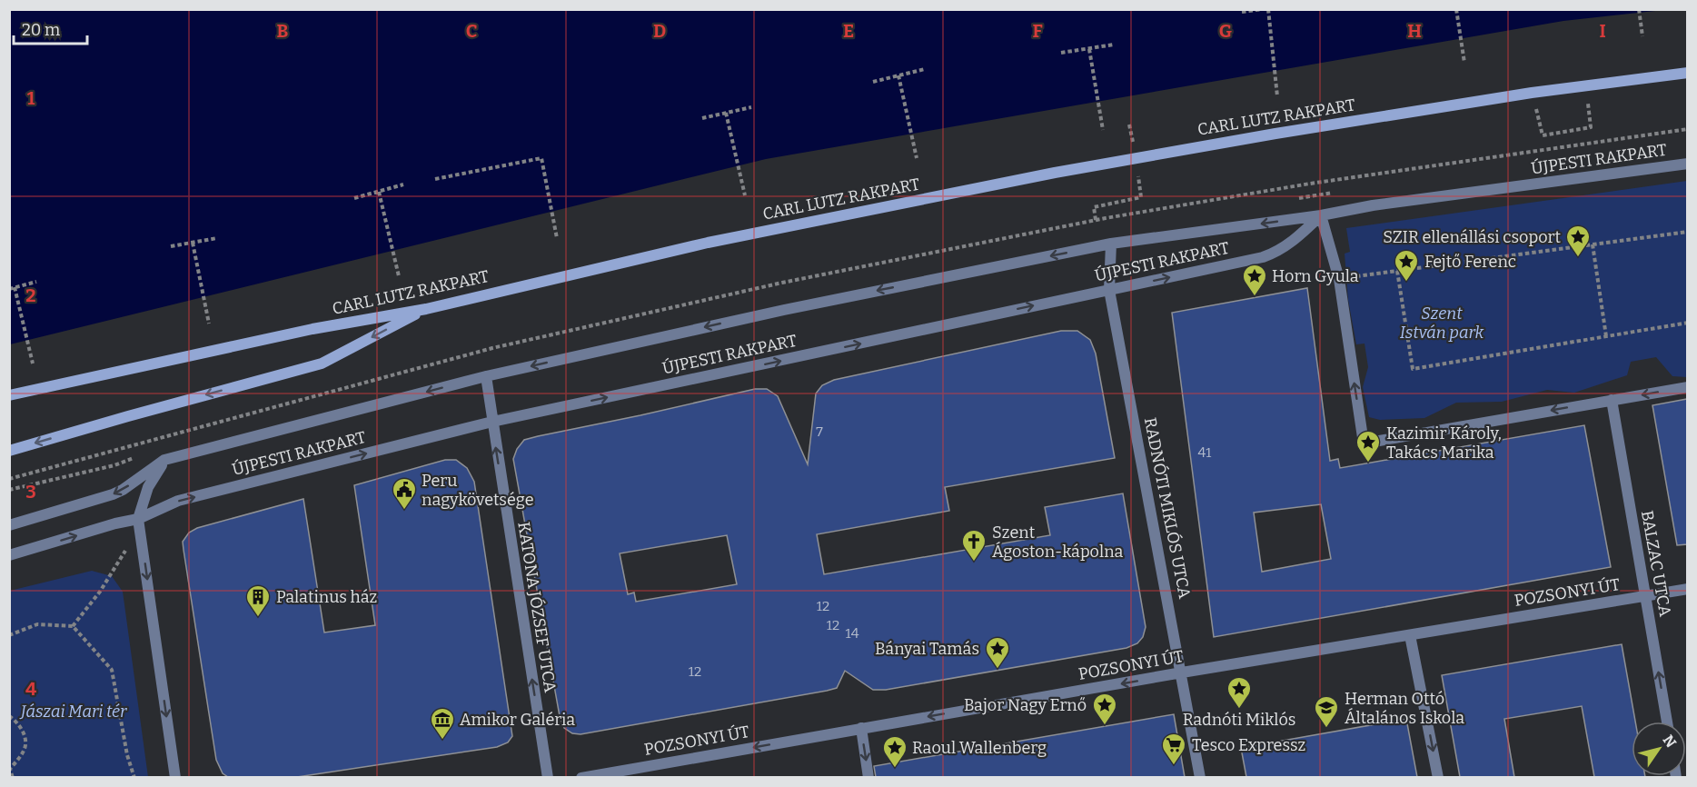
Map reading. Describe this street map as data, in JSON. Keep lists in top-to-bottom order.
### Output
{
  "streets": {
    "main road": ["CARL LUTZ RAKPART"],
    "street": [
      "ÚJPESTI RAKPART",
      "RADNÓTI MIKLÓS UTCA",
      "BALZAC UTCA",
      "POZSONYI ÚT",
      "KATONA JÓZSEF UTCA"
    ]
  },
  "crossings": [
    ["ÚJPESTI RAKPART", "RADNÓTI MIKLÓS UTCA"],
    ["ÚJPESTI RAKPART", "KATONA JÓZSEF UTCA"],
    ["RADNÓTI MIKLÓS UTCA", "POZSONYI ÚT"],
    ["BALZAC UTCA", "POZSONYI ÚT"]
  ],
  "one_way": ["BALZAC UTCA", "POZSONYI ÚT", "KATONA JÓZSEF UTCA"],
  "parks": ["Szent István park", "Jászai Mari tér"],
  "places": {
    "place": [
      "SZIR ellenállási csoport",
      "Fejtő Ferenc",
      "Horn Gyula",
      "Kazimir Károly, Takács Marika",
      "Bányai Tamás",
      "Radnóti Miklós",
      "Bajor Nagy Ernő",
      "Raoul Wallenberg"
    ],
    "public building": ["Peru nagykövetsége"],
    "church": ["Szent Ágoston-kápolna"],
    "building": ["Palatinus ház"],
    "school or university": ["Herman Ottó Általános Iskola"],
    "museum": ["Amikor Galéria"],
    "supermarket": ["Tesco Expressz"]
  },
  "house_numbers": [
    "7",
    "41",
    "12",
    "12",
    "14",
    "12"
  ],
  "scale_bar": "20 m",
  "north": "top right",
  "grid": {
    "columns": [
      "B",
      "C",
      "D",
      "E",
      "F",
      "G",
      "H",
      "I"
    ],
    "rows": [
      "1",
      "2",
      "3",
      "4"
    ]
  }
}
